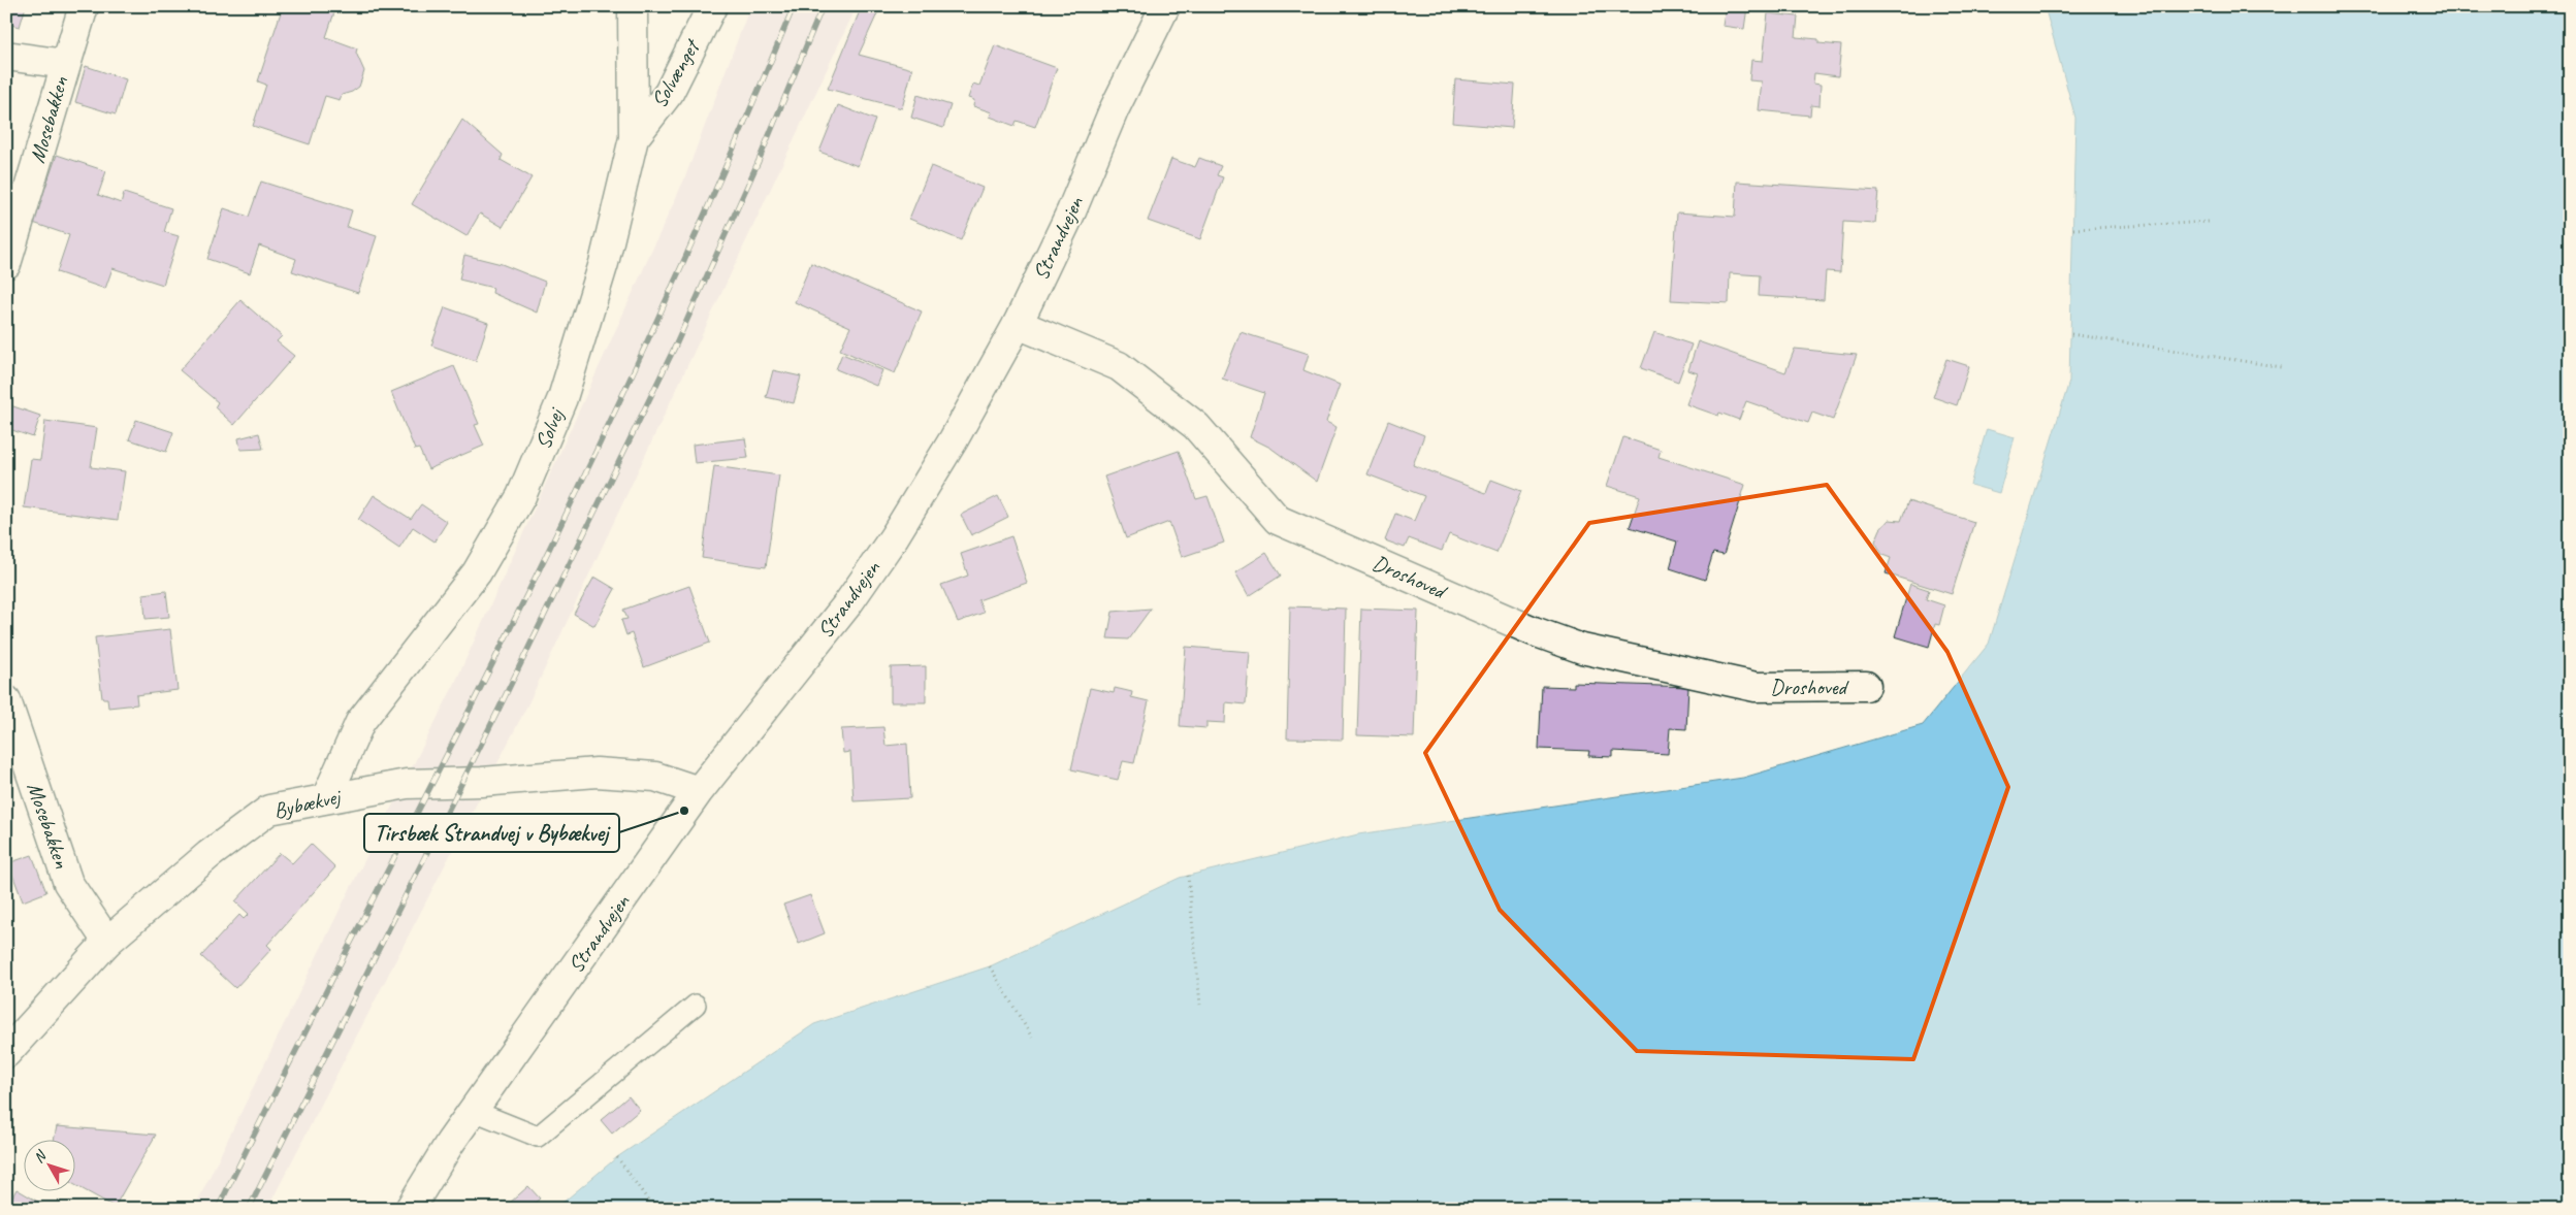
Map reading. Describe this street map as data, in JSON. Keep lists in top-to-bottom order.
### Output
{
  "streets": {
    "street": [
      "Solvænget",
      "Mosebakken",
      "Strandvejen",
      "Solvej",
      "Droshoved",
      "Bybækvej"
    ]
  },
  "crossings": [
    ["Solvænget", "Solvej"],
    ["Mosebakken", "Bybækvej"],
    ["Strandvejen", "Droshoved"],
    ["Strandvejen", "Bybækvej"],
    ["Solvej", "Bybækvej"]
  ],
  "places": ["Tirsbæk Strandvej v Bybækvej"],
  "north": "top left"
}
